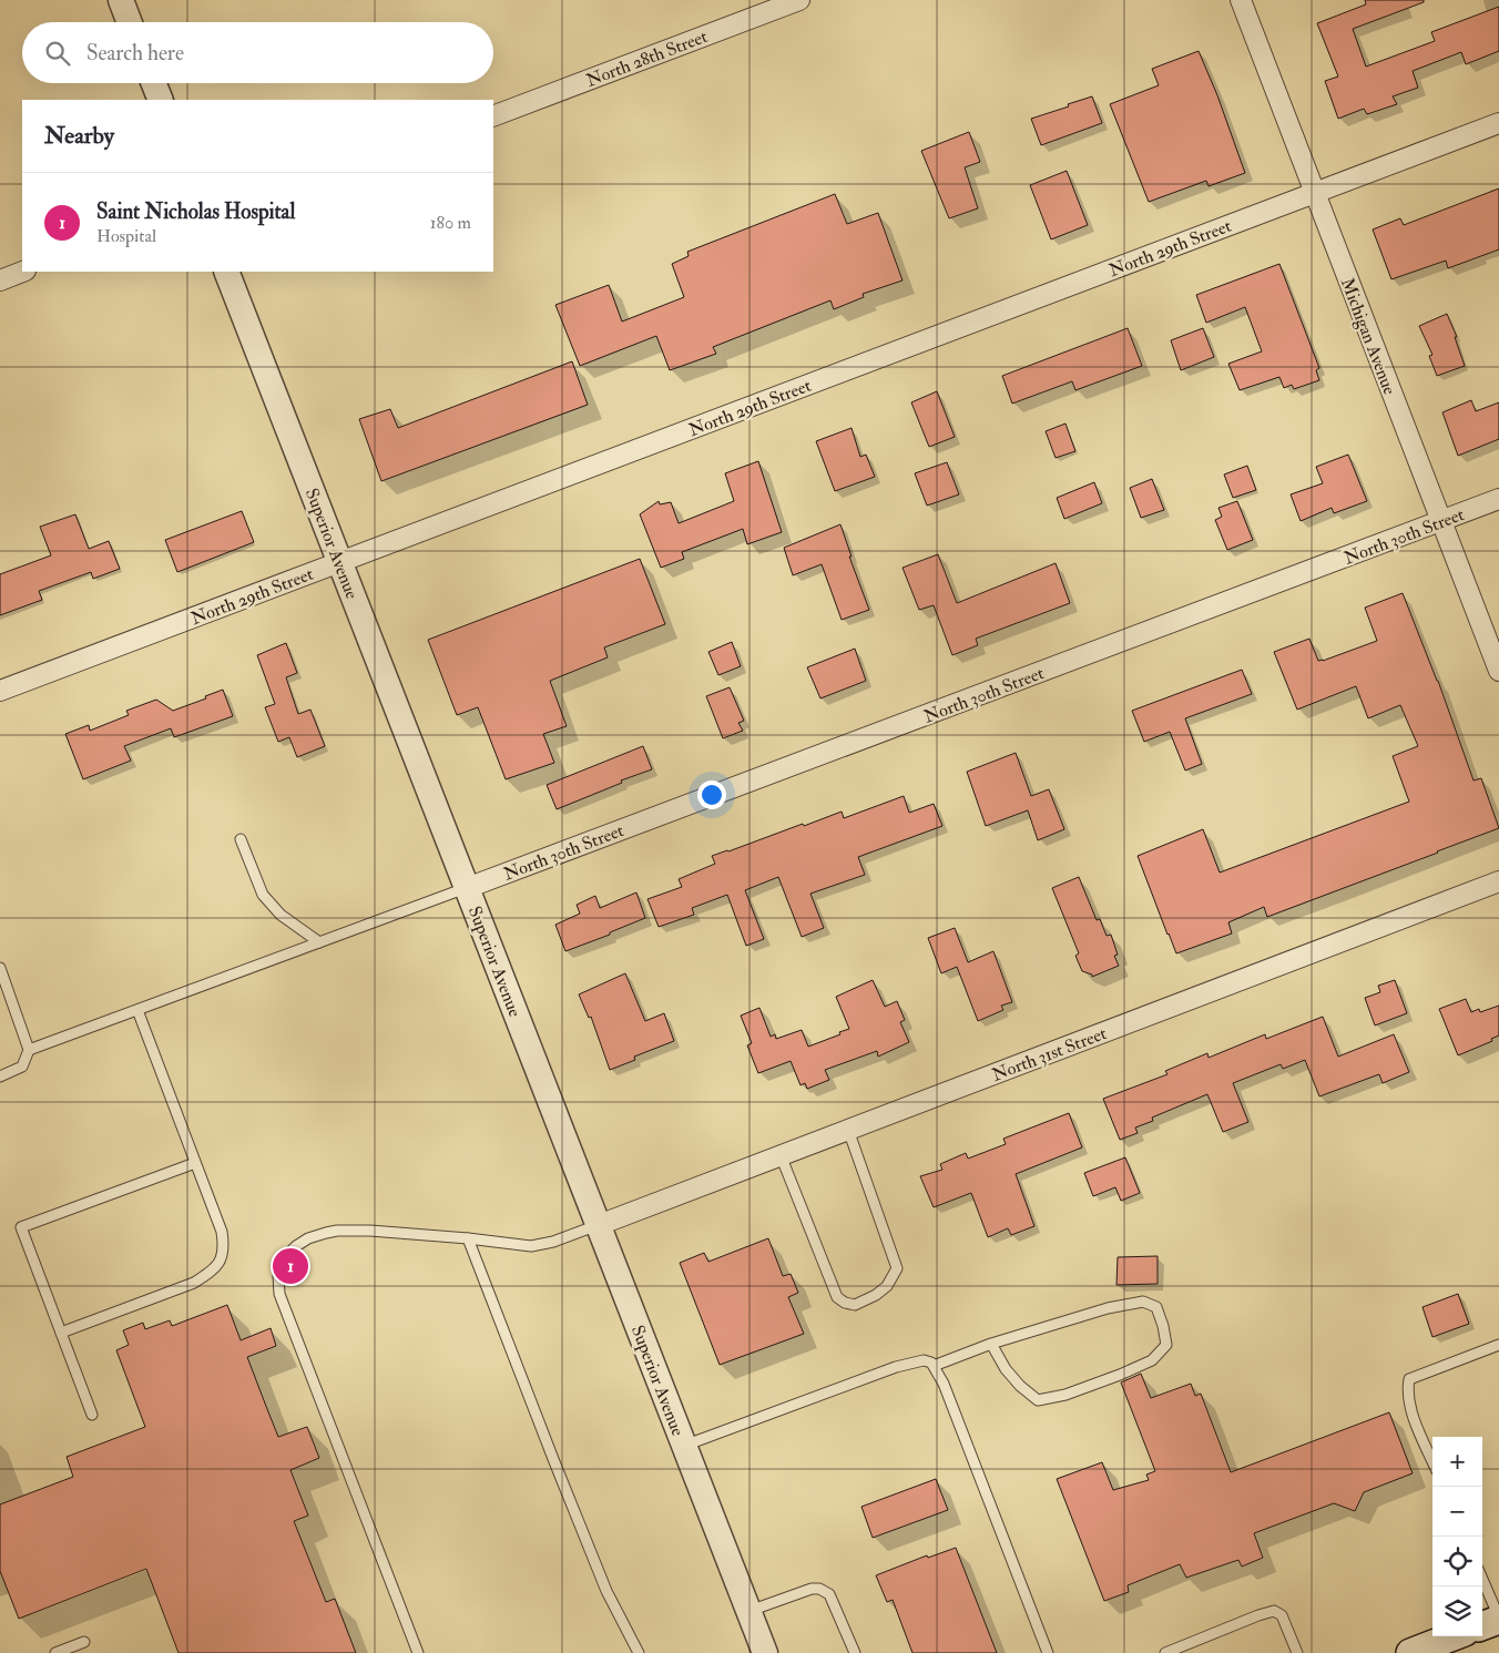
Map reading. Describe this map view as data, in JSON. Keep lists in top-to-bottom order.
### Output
{
  "streets": {
    "street": [
      "North 28th Street",
      "North 29th Street",
      "Michigan Avenue",
      "North 30th Street",
      "Superior Avenue",
      "North 31st Street"
    ]
  },
  "crossings": [
    ["North 29th Street", "Michigan Avenue"],
    ["North 29th Street", "Superior Avenue"],
    ["Michigan Avenue", "North 30th Street"],
    ["North 30th Street", "Superior Avenue"],
    ["Superior Avenue", "North 31st Street"]
  ],
  "page": {
    "search": "Search here",
    "heading": "Nearby",
    "list": [
      {
        "mark": "1",
        "name": "Saint Nicholas Hospital",
        "note": "Hospital",
        "value": "180 m"
      }
    ],
    "pins": "1",
    "map_buttons": ["+", "−"]
  }
}
